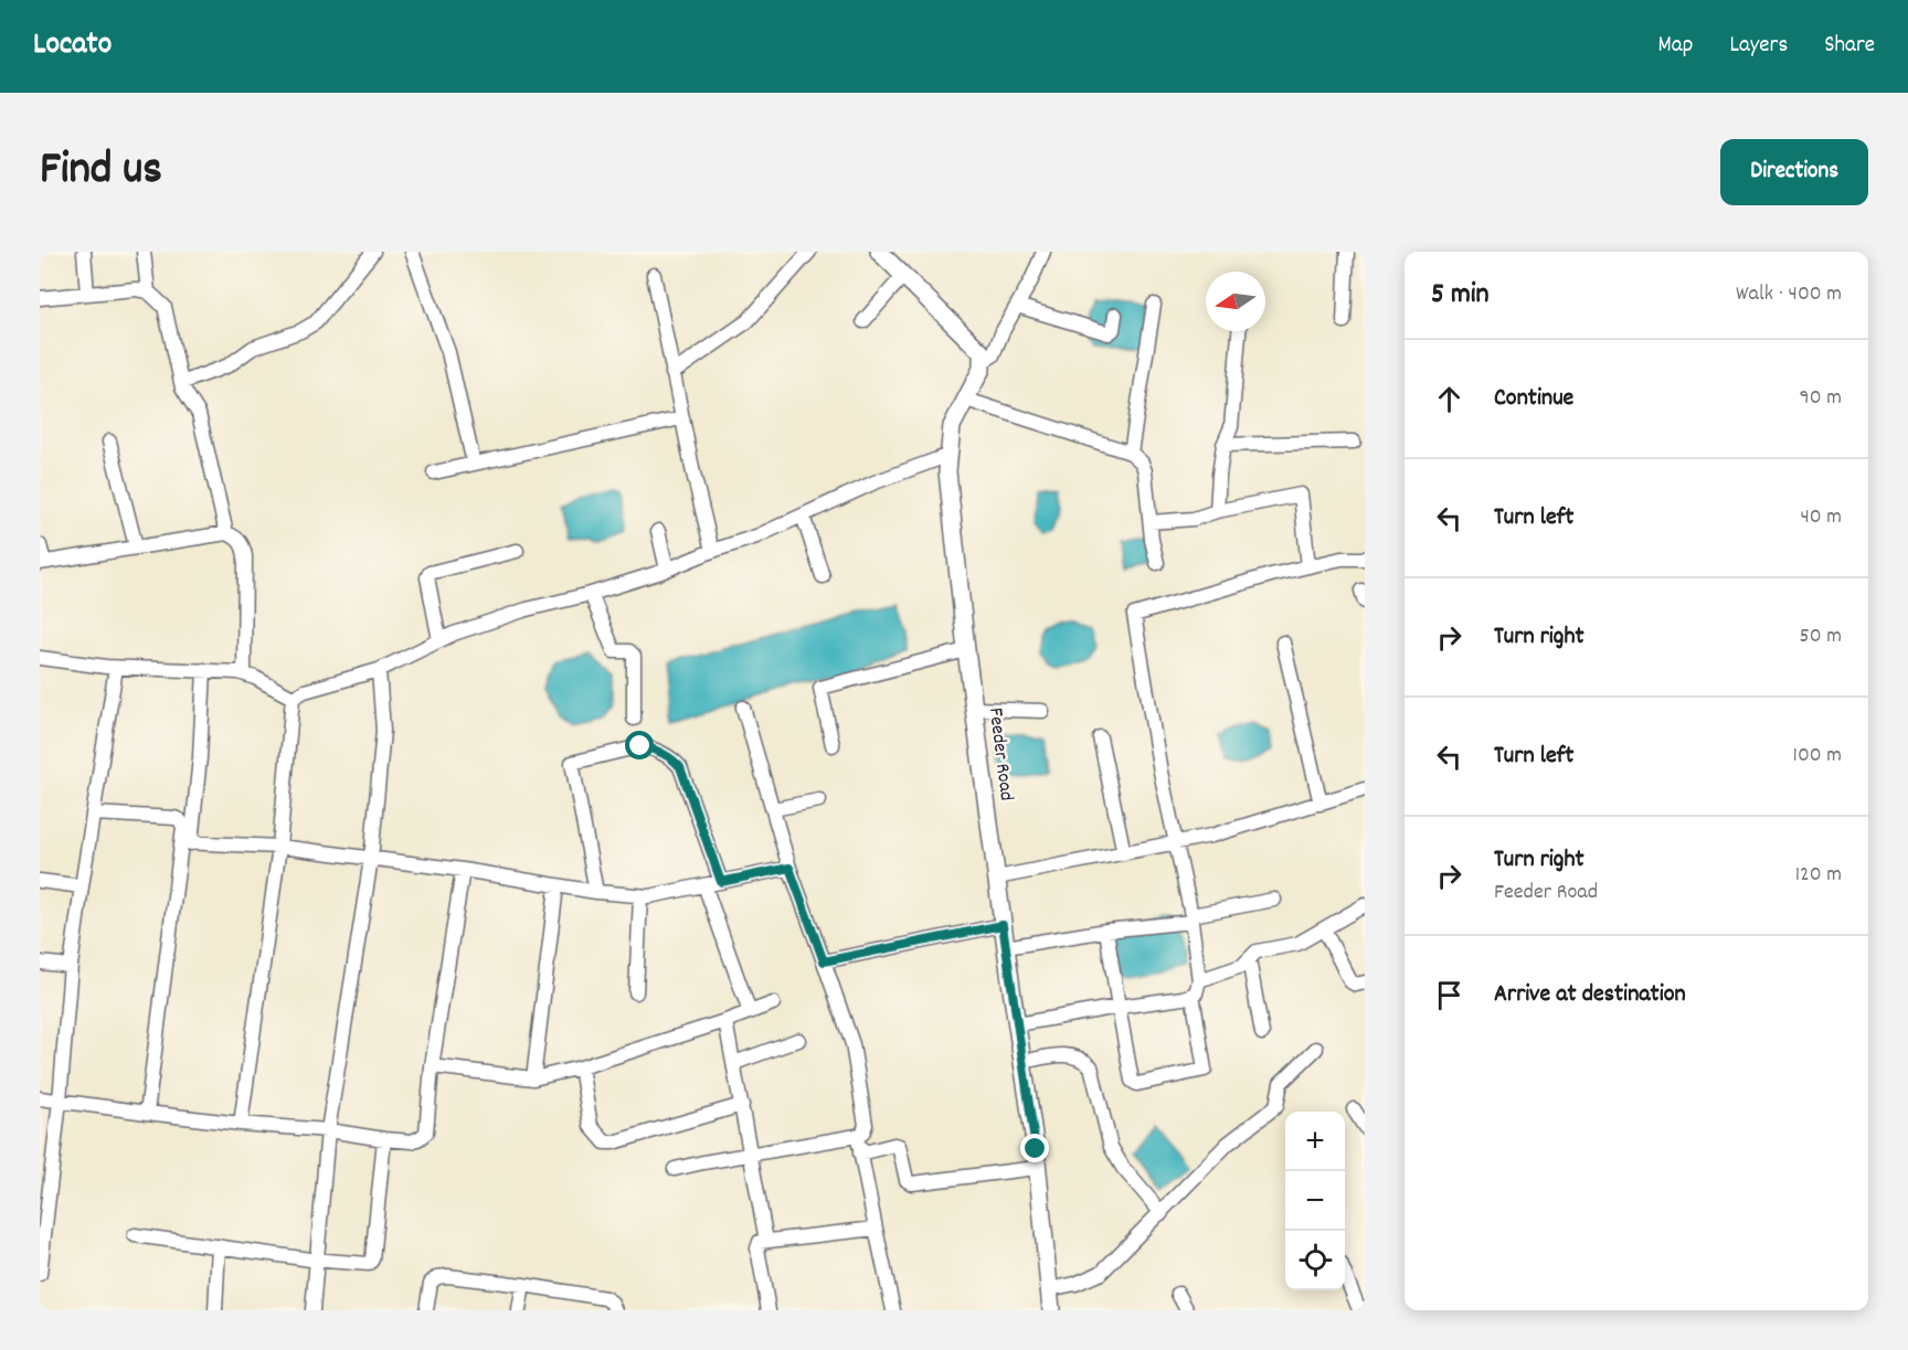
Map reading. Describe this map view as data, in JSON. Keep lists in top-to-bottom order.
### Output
{
  "streets": {
    "street": ["Feeder Road"]
  },
  "north": "left",
  "page": {
    "header": "Locato",
    "nav": ["Map", "Layers", "Share"],
    "title": "Find us",
    "buttons": "Directions",
    "heading": ["5 min", "Walk · 400 m"],
    "list": [
      ["Continue", "90 m"],
      ["Turn left", "40 m"],
      ["Turn right", "50 m"],
      ["Turn left", "100 m"],
      ["Turn right", "Feeder Road", "120 m"],
      "Arrive at destination"
    ],
    "map_buttons": ["+", "−"]
  }
}
